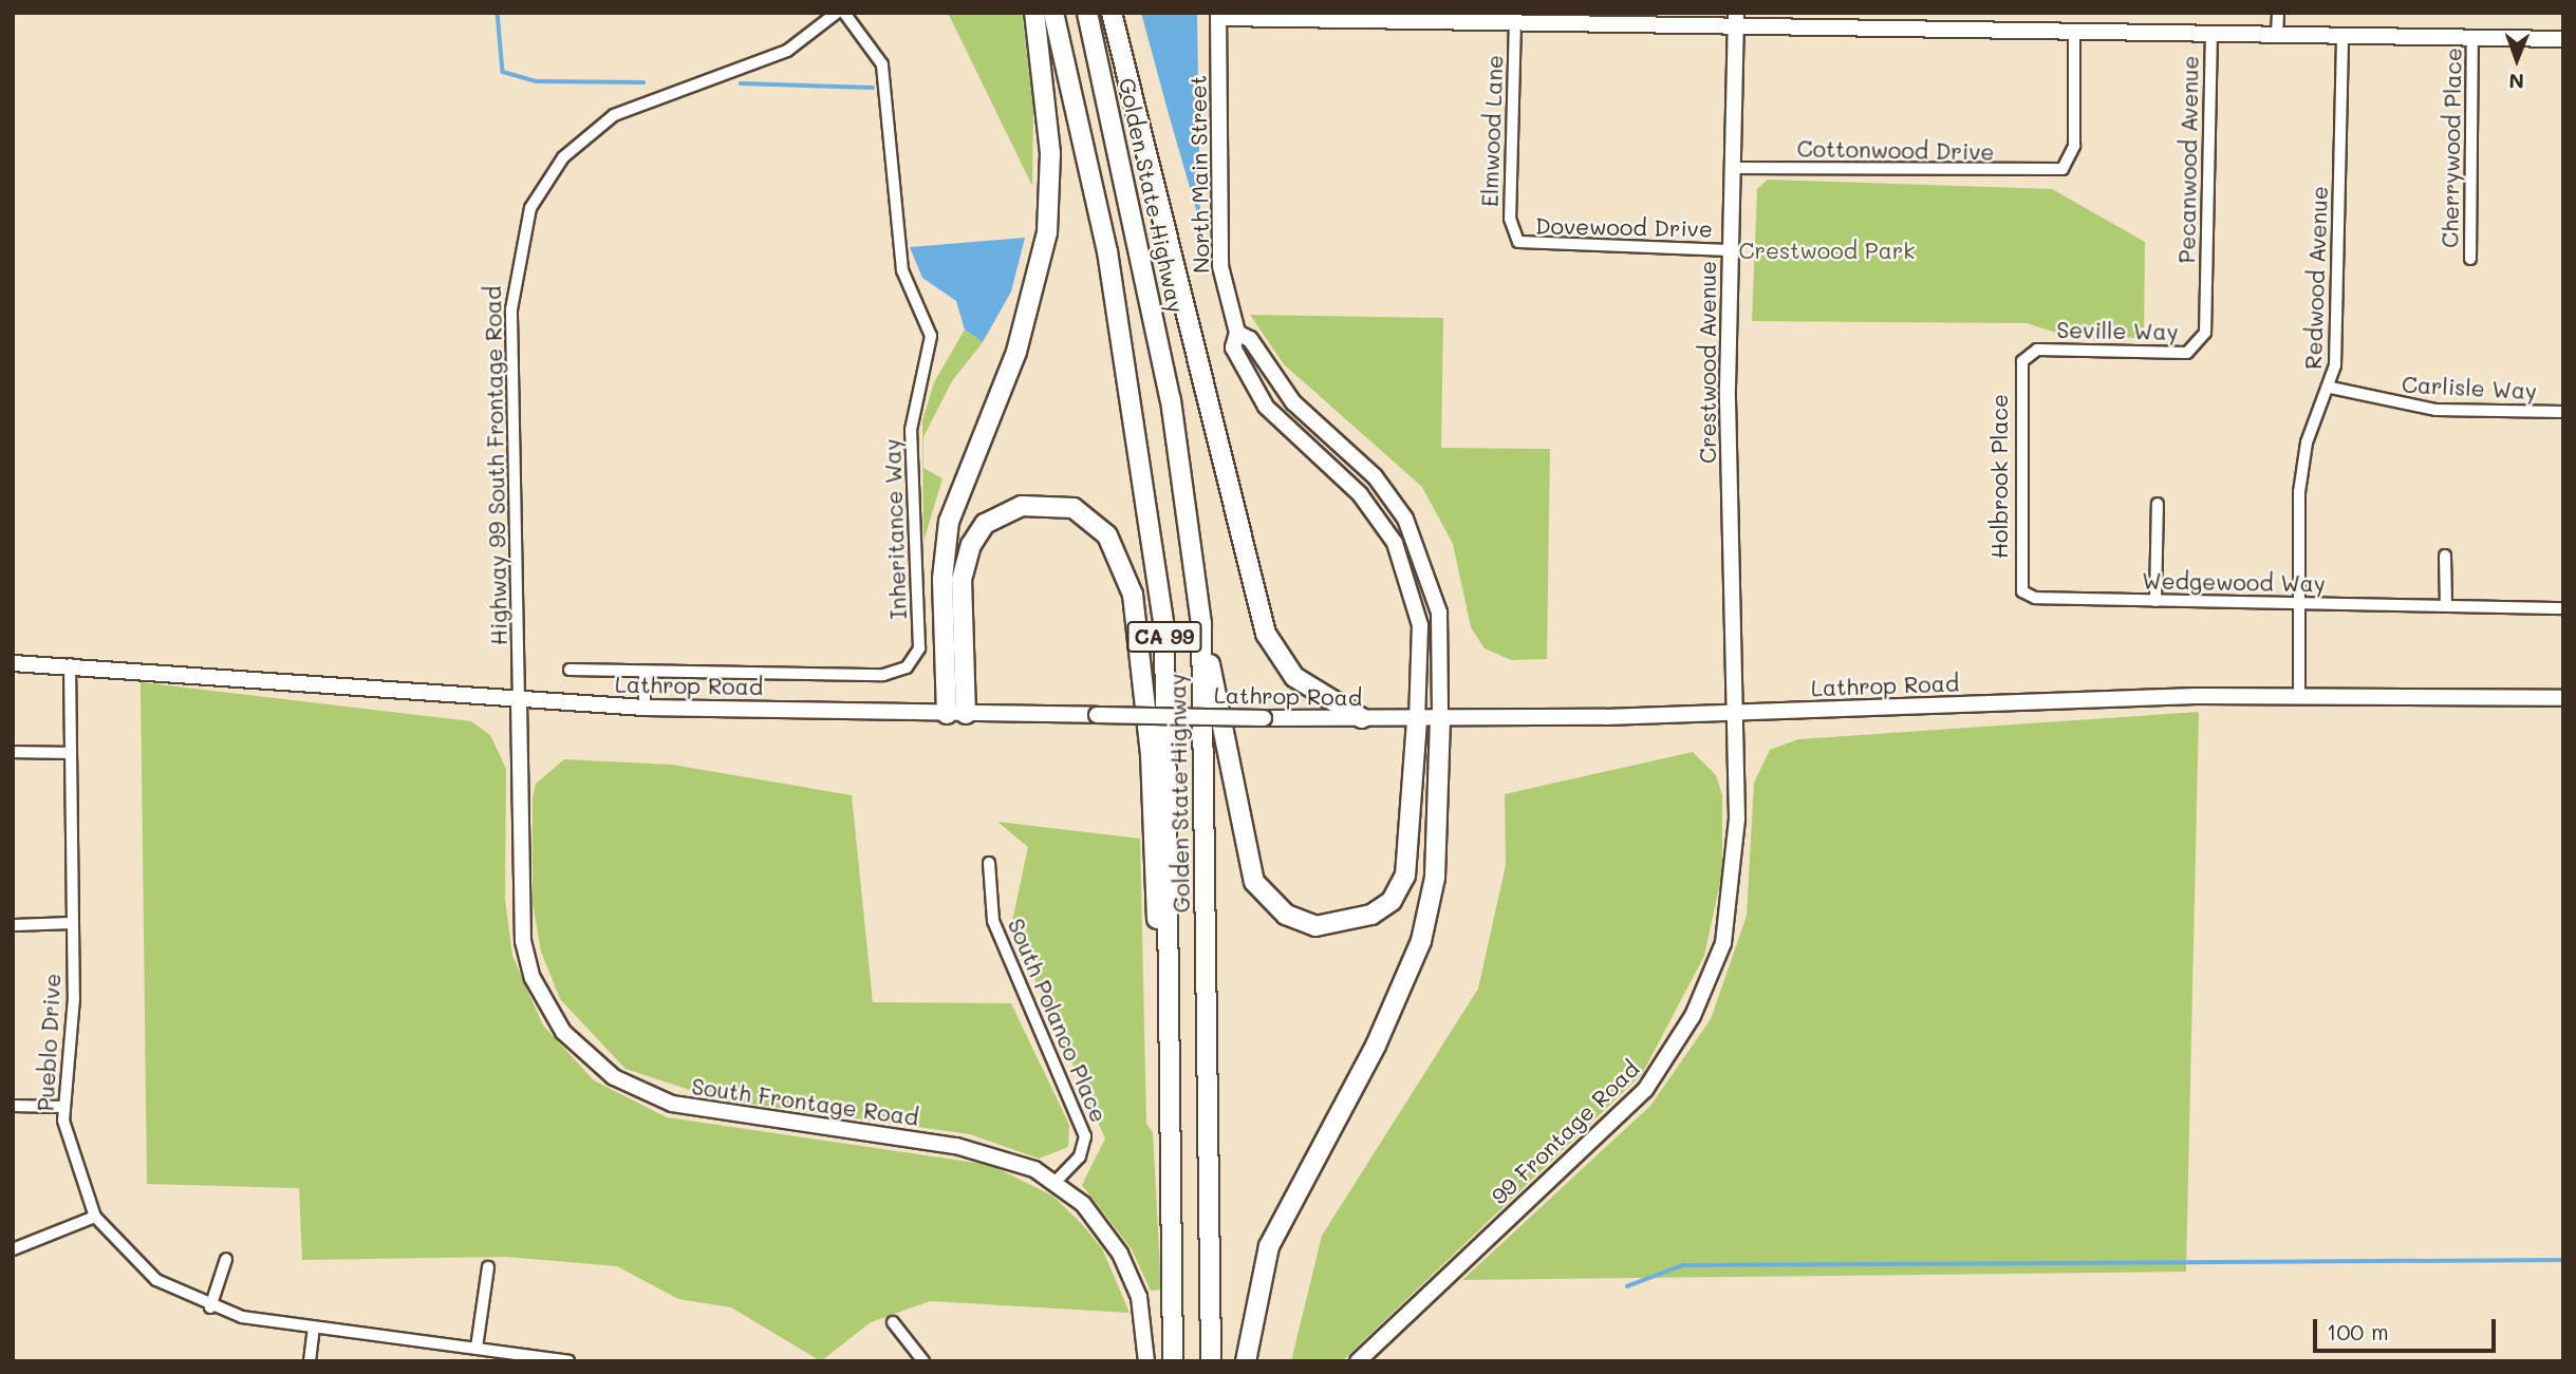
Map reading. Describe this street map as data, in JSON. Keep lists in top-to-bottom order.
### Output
{
  "streets": {
    "highway": ["Golden State Highway", "CA 99"],
    "street": [
      "Elmwood Lane",
      "Cherrywood Place",
      "Cottonwood Drive",
      "Pecanwood Avenue",
      "North Main Street",
      "Dovewood Drive",
      "Redwood Avenue",
      "Seville Way",
      "Crestwood Avenue",
      "Carlisle Way",
      "Highway 99 South Frontage Road",
      "Holbrook Place",
      "Inheritance Way",
      "Wedgewood Way",
      "Lathrop Road",
      "South Polanco Place",
      "Pueblo Drive",
      "South Frontage Road",
      "99 Frontage Road"
    ]
  },
  "crossings": [
    ["Elmwood Lane", "Dovewood Drive"],
    ["Cottonwood Drive", "Crestwood Avenue"],
    ["Pecanwood Avenue", "Seville Way"],
    ["North Main Street", "Lathrop Road"],
    ["Dovewood Drive", "Crestwood Avenue"],
    ["Redwood Avenue", "Carlisle Way"],
    ["Redwood Avenue", "Wedgewood Way"],
    ["Redwood Avenue", "Lathrop Road"],
    ["Seville Way", "Holbrook Place"],
    ["Crestwood Avenue", "Lathrop Road"],
    ["Crestwood Avenue", "99 Frontage Road"],
    ["Highway 99 South Frontage Road", "Lathrop Road"],
    ["Highway 99 South Frontage Road", "South Frontage Road"],
    ["Holbrook Place", "Wedgewood Way"],
    ["Lathrop Road", "Pueblo Drive"],
    ["Lathrop Road", "South Frontage Road"],
    ["Lathrop Road", "99 Frontage Road"],
    ["South Polanco Place", "South Frontage Road"]
  ],
  "parks": ["Crestwood Park"],
  "scale_bar": "100 m",
  "north": "bottom"
}
